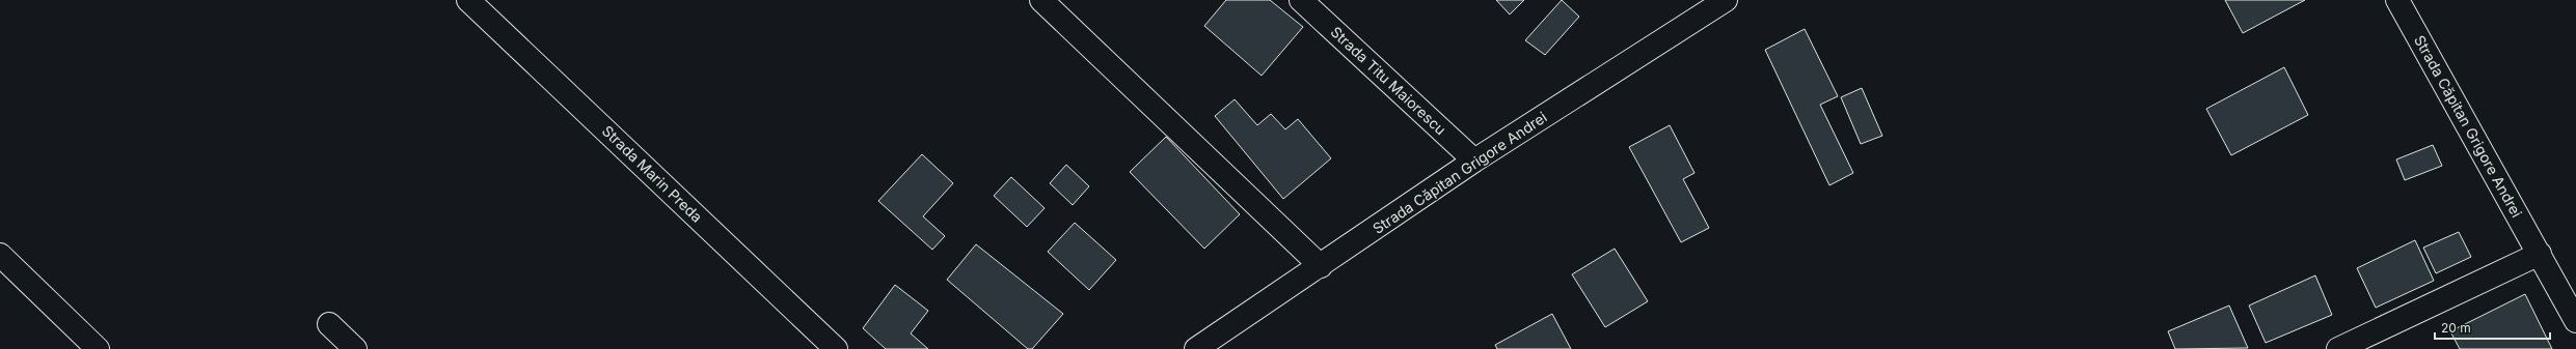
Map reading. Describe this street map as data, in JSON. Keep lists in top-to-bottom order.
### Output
{
  "streets": {
    "street": ["Strada Titu Maiorescu", "Strada Căpitan Grigore Andrei", "Strada Marin Preda"]
  },
  "crossings": [
    ["Strada Titu Maiorescu", "Strada Căpitan Grigore Andrei"]
  ],
  "scale_bar": "20 m"
}
